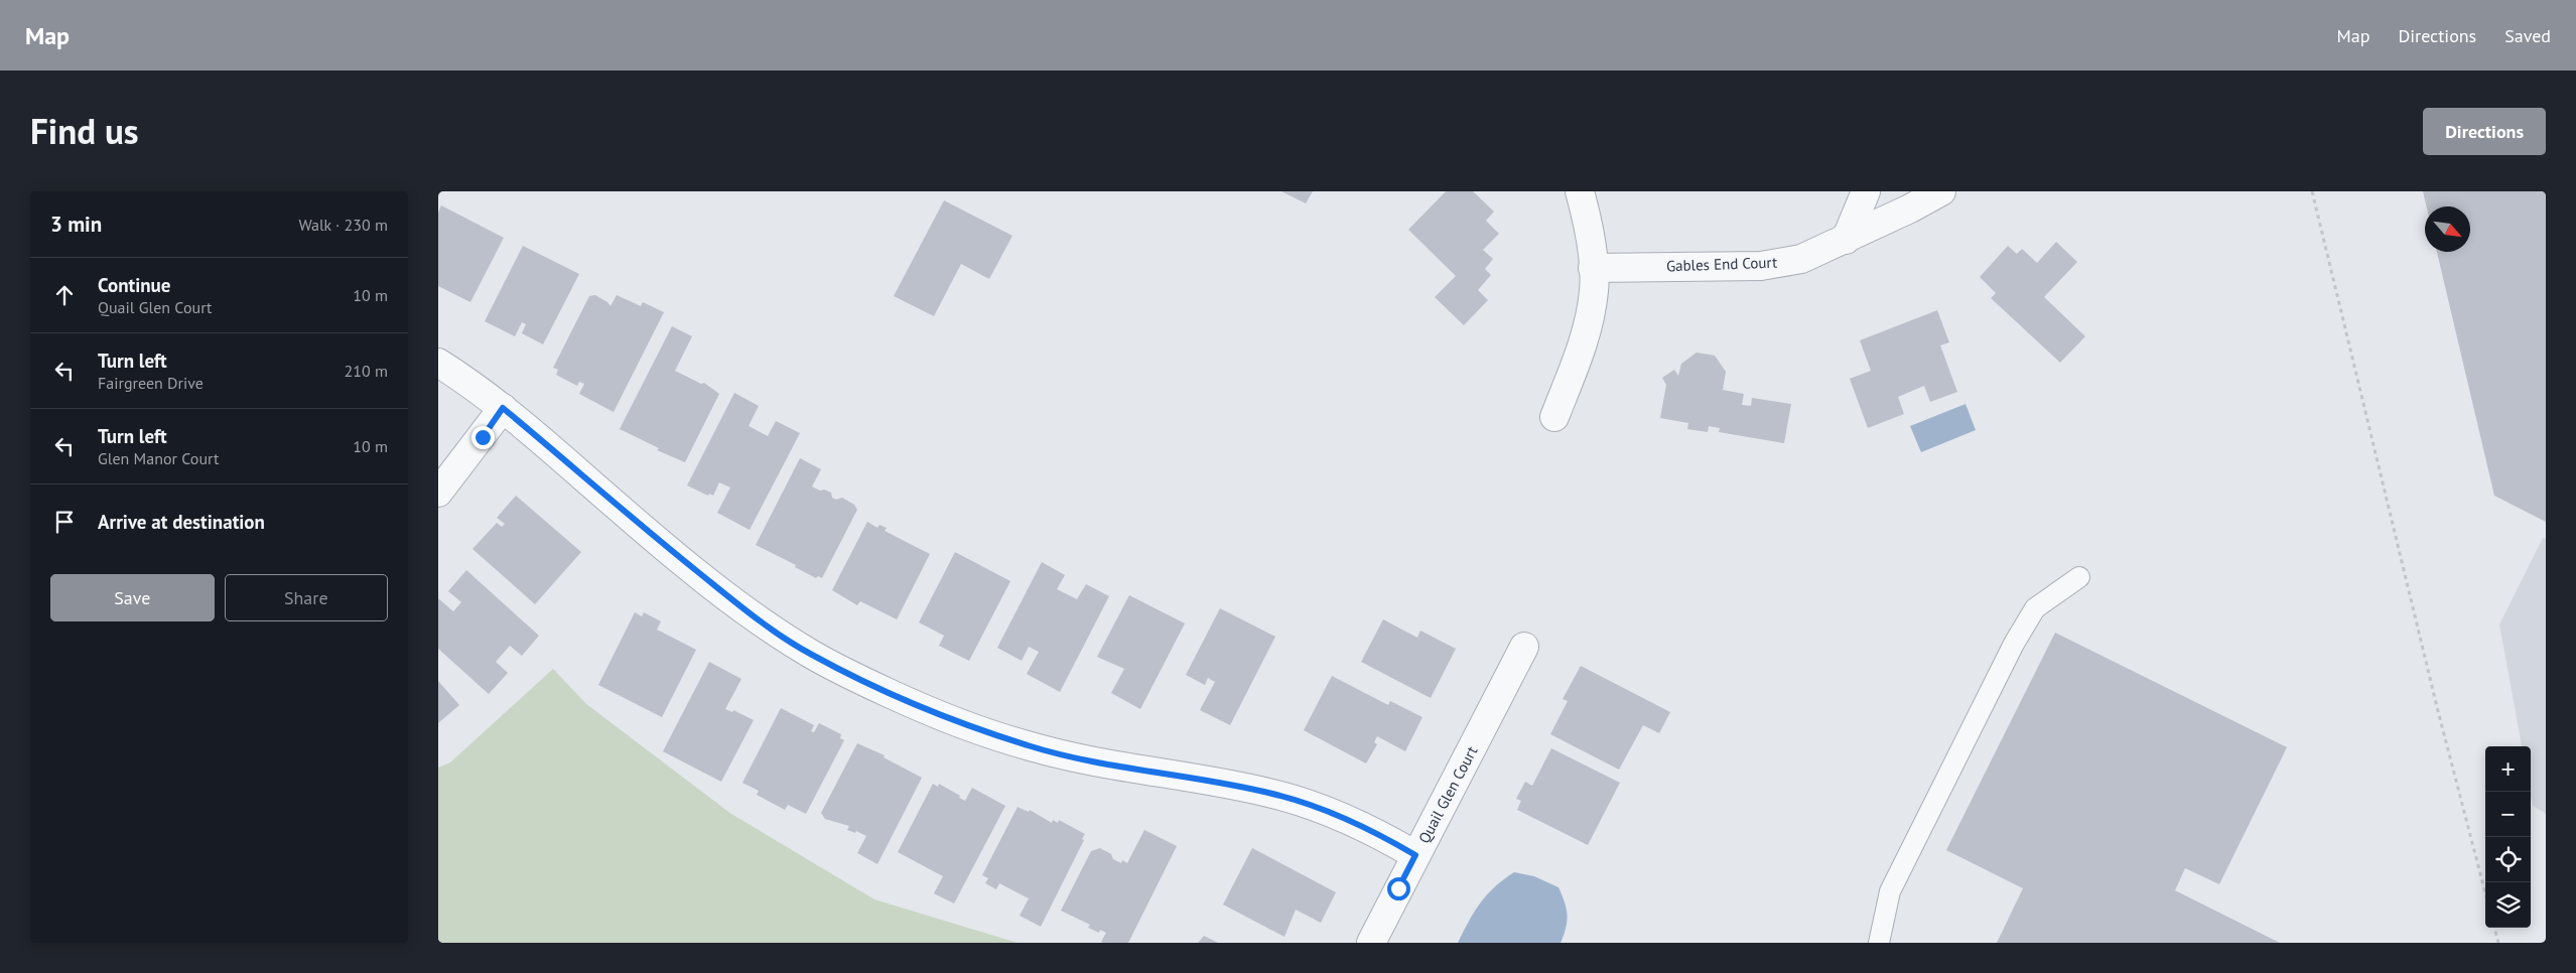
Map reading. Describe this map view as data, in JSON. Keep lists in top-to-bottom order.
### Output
{
  "streets": {
    "street": ["Gables End Court", "Quail Glen Court"]
  },
  "north": "bottom right",
  "page": {
    "header": "Map",
    "nav": ["Map", "Directions", "Saved"],
    "title": "Find us",
    "buttons": [
      "Directions",
      ["Save", "Share"]
    ],
    "heading": ["3 min", "Walk · 230 m"],
    "list": [
      ["Continue", "Quail Glen Court", "10 m"],
      ["Turn left", "Fairgreen Drive", "210 m"],
      ["Turn left", "Glen Manor Court", "10 m"],
      "Arrive at destination"
    ],
    "map_buttons": ["+", "−"]
  }
}
